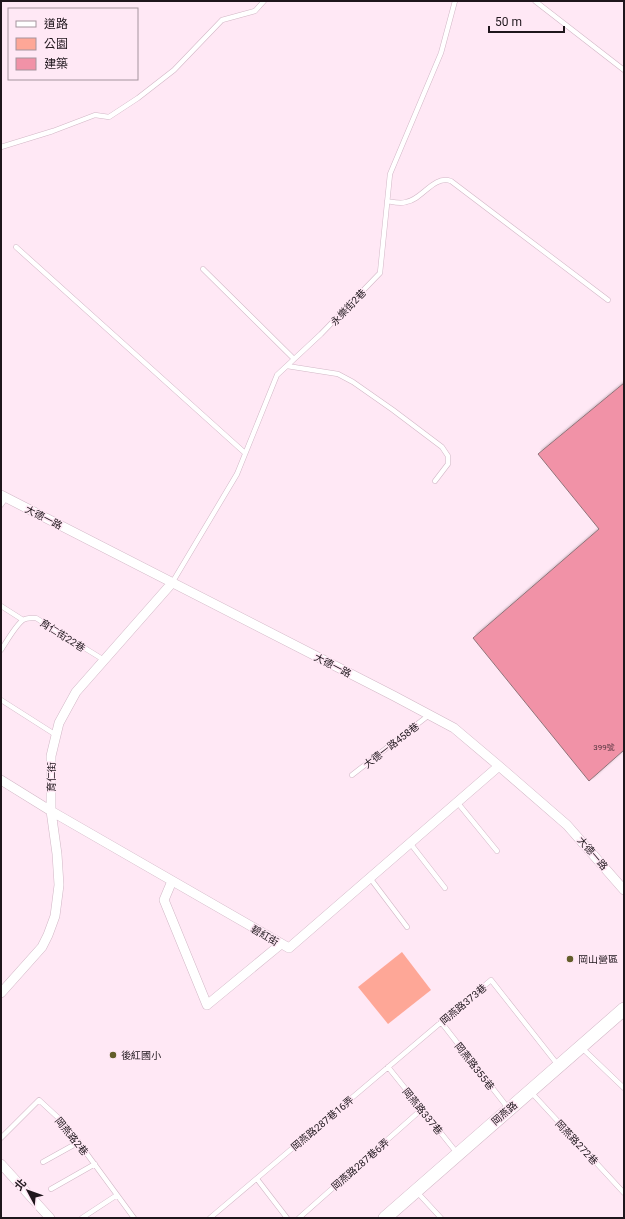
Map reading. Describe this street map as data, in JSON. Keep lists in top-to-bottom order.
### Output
{
  "streets": {
    "street": [
      "大德一路",
      "育仁街",
      "碧紅街",
      "岡燕路"
    ],
    "lane": [
      "永樂街2巷",
      "育仁街22巷",
      "大德一路458巷",
      "岡燕路373巷",
      "岡燕路355巷",
      "岡燕路337巷",
      "岡燕路287巷16弄",
      "岡燕路2巷",
      "岡燕路272巷",
      "岡燕路287巷6弄"
    ]
  },
  "crossings": [
    ["永樂街2巷", "大德一路"],
    ["永樂街2巷", "育仁街"],
    ["大德一路", "大德一路458巷"],
    ["大德一路", "育仁街"],
    ["大德一路", "碧紅街"],
    ["育仁街22巷", "育仁街"],
    ["育仁街", "碧紅街"],
    ["岡燕路373巷", "岡燕路355巷"],
    ["岡燕路373巷", "岡燕路337巷"],
    ["岡燕路373巷", "岡燕路"],
    ["岡燕路373巷", "岡燕路287巷16弄"],
    ["岡燕路355巷", "岡燕路"],
    ["岡燕路337巷", "岡燕路"],
    ["岡燕路337巷", "岡燕路287巷16弄"],
    ["岡燕路337巷", "岡燕路287巷6弄"],
    ["岡燕路", "岡燕路272巷"]
  ],
  "places": ["岡山營區", "後紅國小"],
  "house_numbers": ["399號"],
  "legend": ["道路", "公園", "建築"],
  "scale_bar": "50 m",
  "north": "top left"
}
